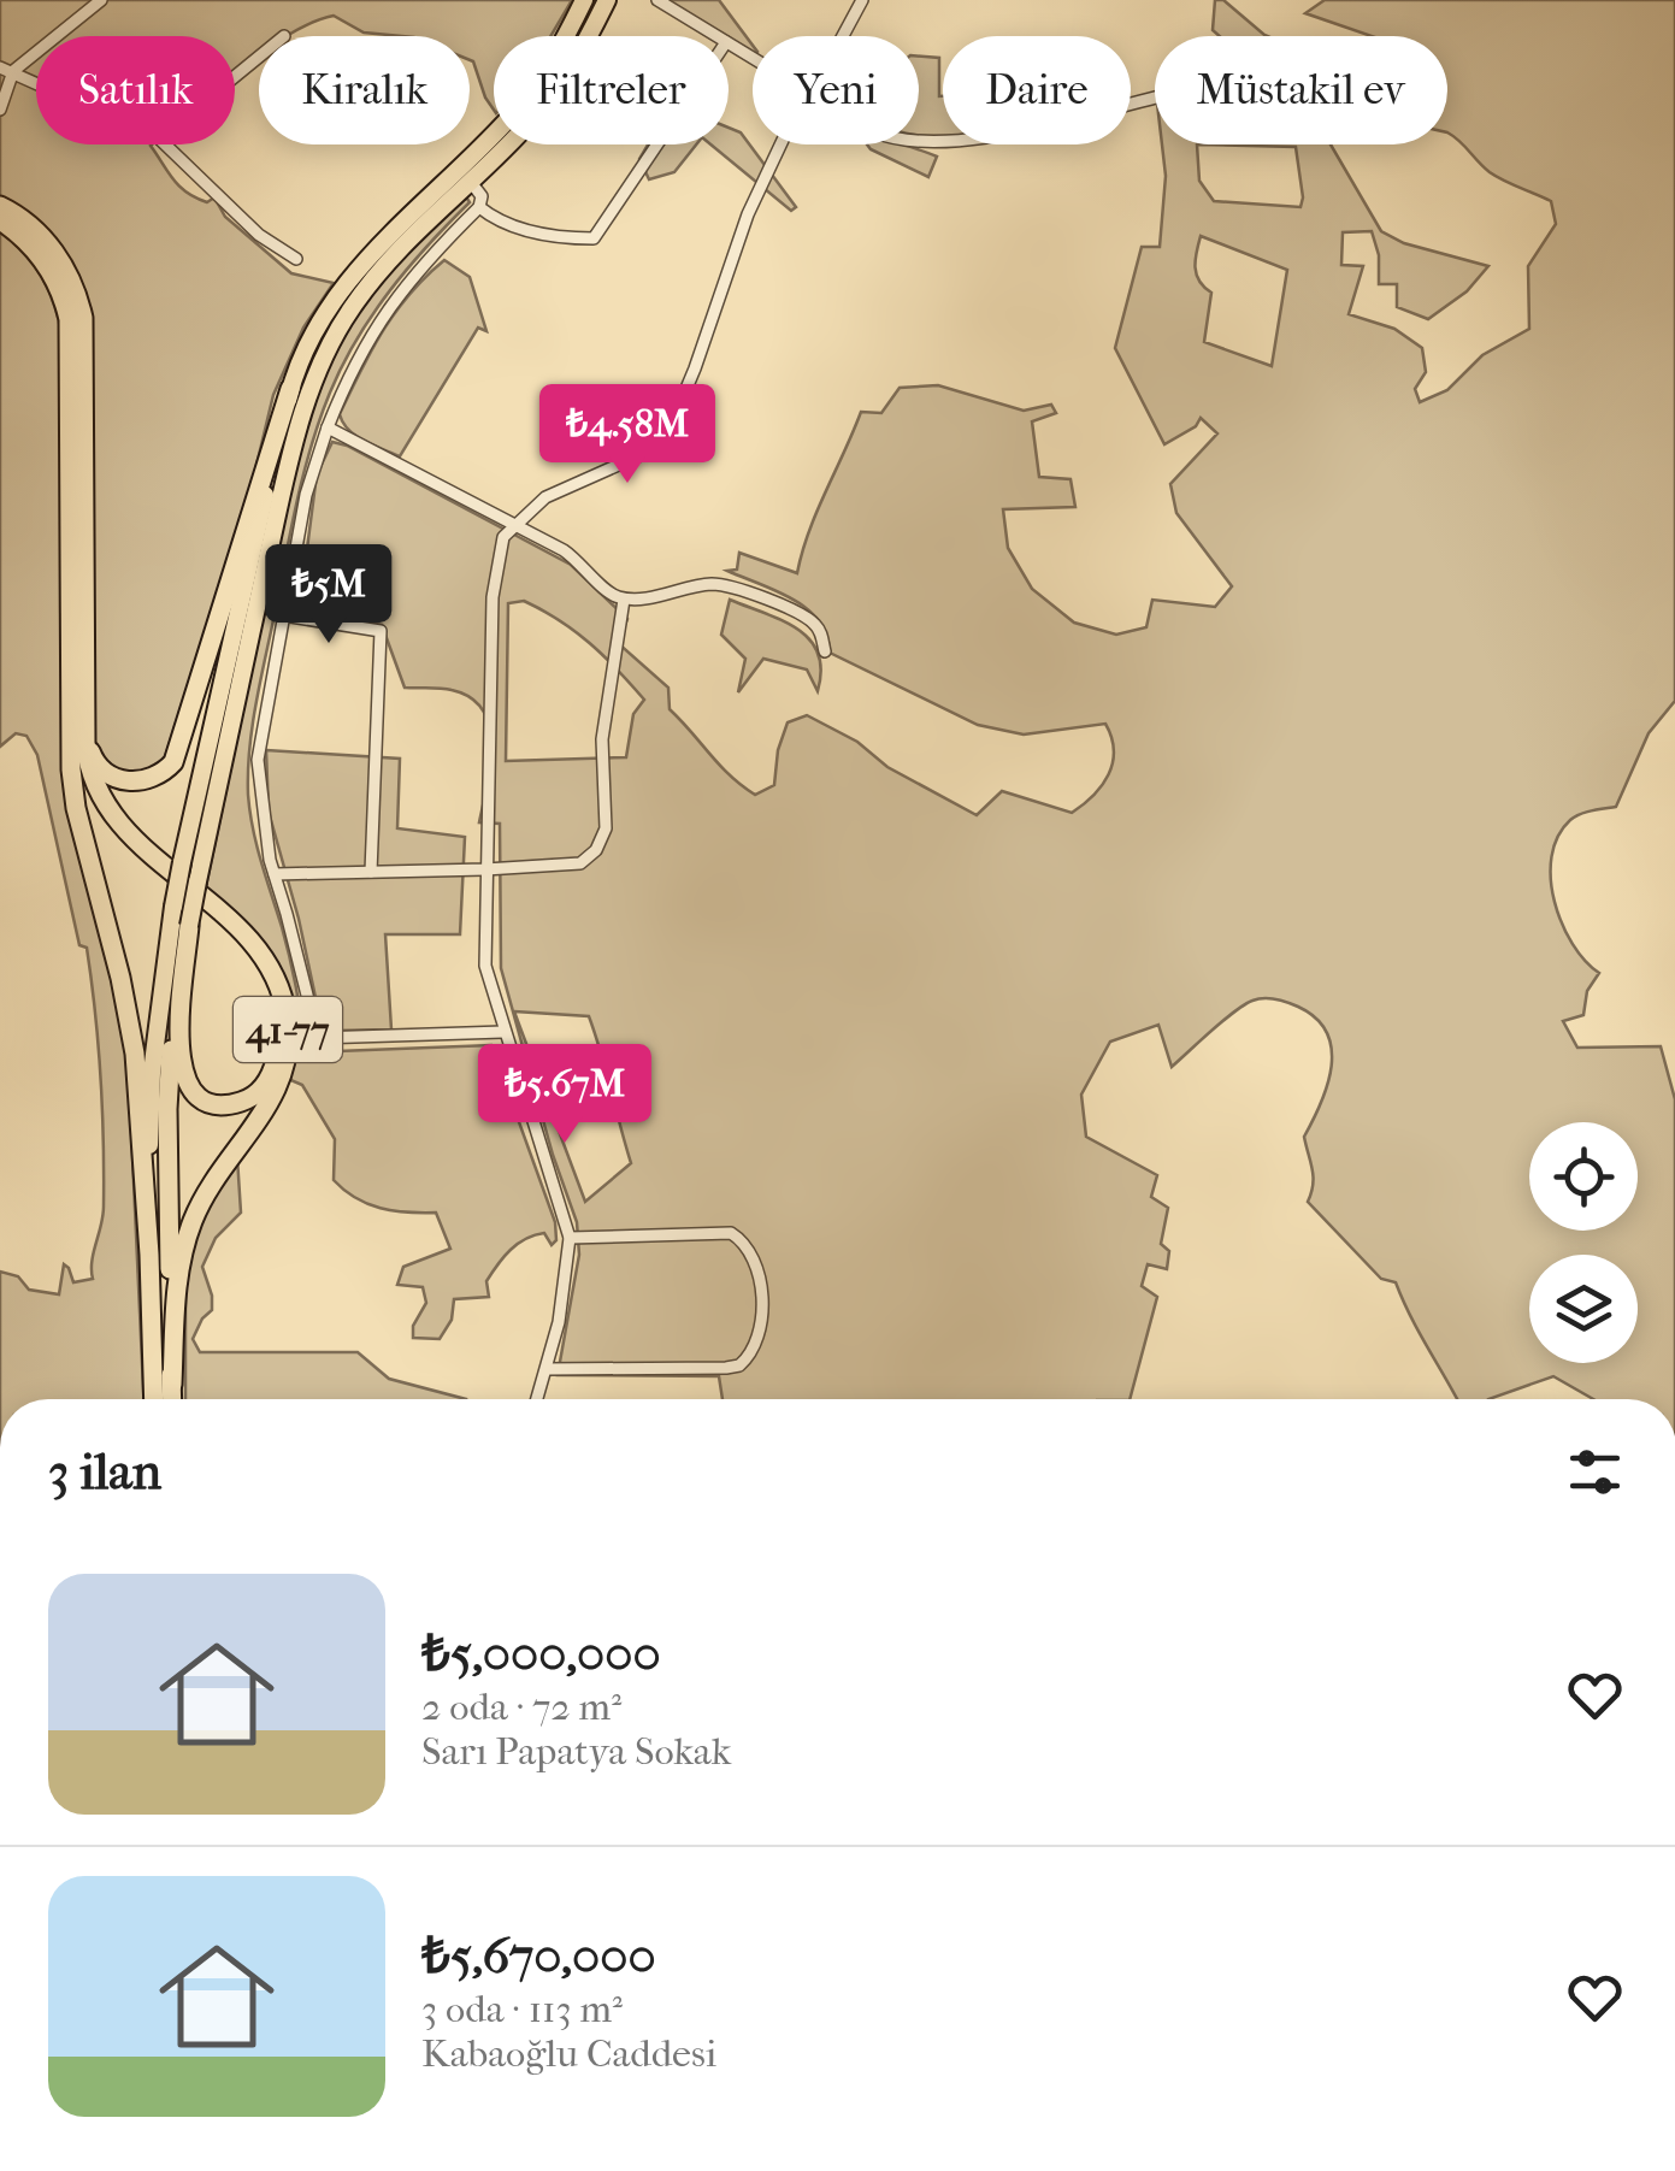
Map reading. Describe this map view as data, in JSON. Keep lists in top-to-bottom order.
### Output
{
  "streets": {
    "highway": ["41-77"]
  },
  "page": {
    "chip": [
      "Satılık",
      "Kiralık",
      "Filtreler",
      "Yeni",
      "Daire",
      "Müstakil ev"
    ],
    "price": ["₺4.58M", "₺5M", "₺5.67M"],
    "heading": "3 ilan",
    "list": [
      {
        "name": "₺5,000,000",
        "note": "2 oda · 72 m² · Sarı Papatya Sokak"
      },
      {
        "name": "₺5,670,000",
        "note": "3 oda · 113 m² · Kabaoğlu Caddesi"
      }
    ]
  }
}
